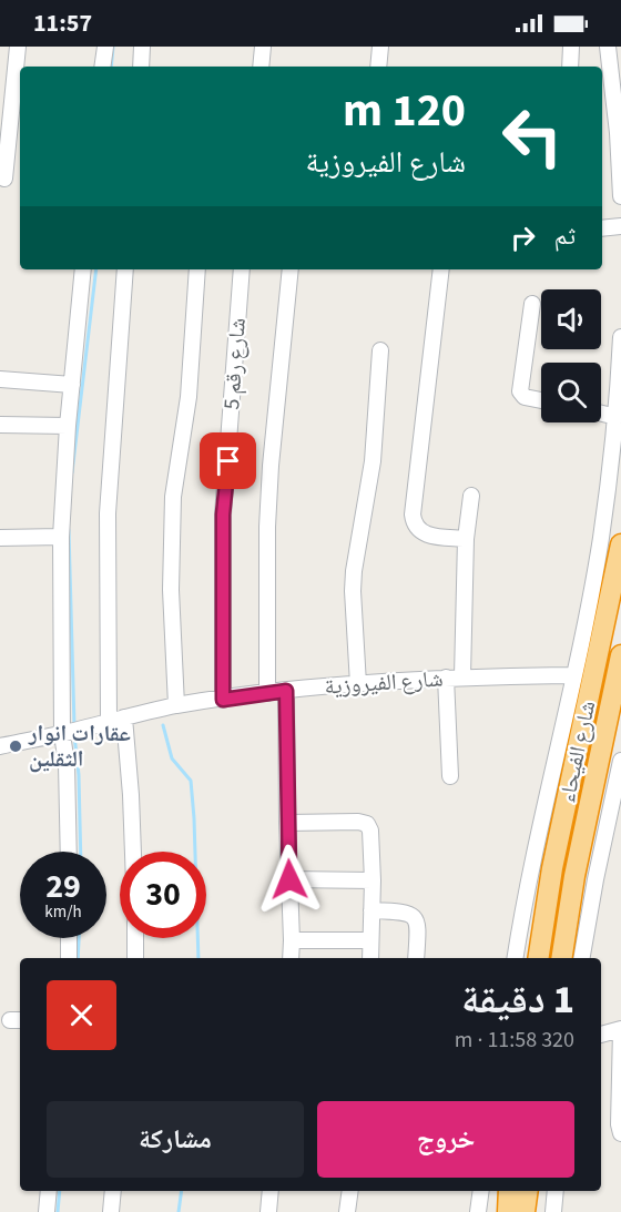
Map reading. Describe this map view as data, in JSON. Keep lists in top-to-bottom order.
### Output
{
  "streets": {
    "highway": ["شارع الفيحاء"],
    "street": ["شارع رقم 5", "شارع الفيروزية"]
  },
  "crossings": [
    ["شارع رقم 5", "شارع الفيروزية"]
  ],
  "places": ["عقارات انوار الثقلين"],
  "page": {
    "status": "11:57",
    "turn": ["120 m", "شارع الفيروزية"],
    "then": "ثم",
    "speed": "29 km/h",
    "limit": "30",
    "heading": ["1 دقيقة", "320 m · 11:58"],
    "buttons": ["خروج", "مشاركة"]
  }
}
